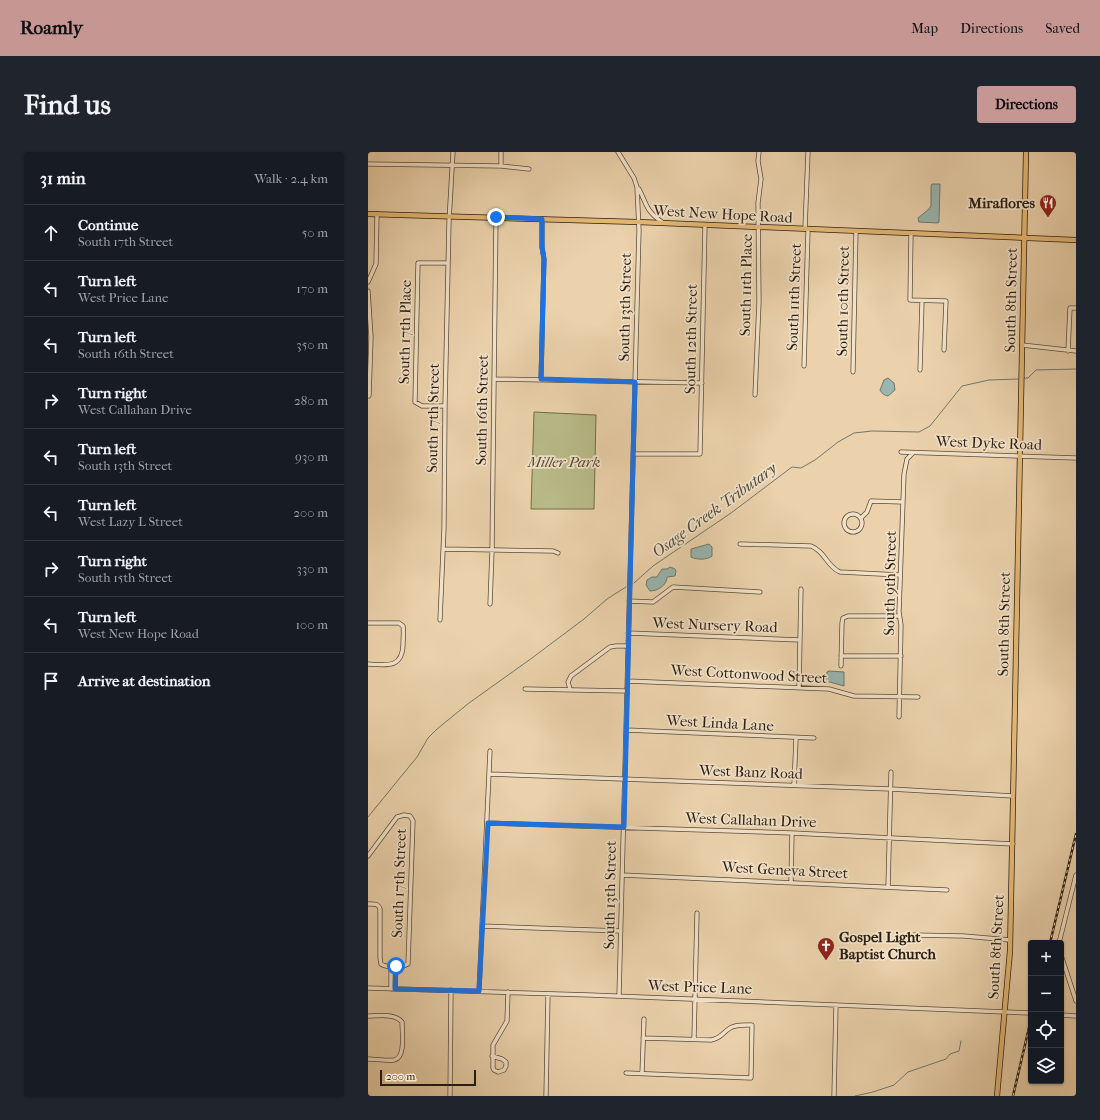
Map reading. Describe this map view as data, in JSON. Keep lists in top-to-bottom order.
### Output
{
  "streets": {
    "main road": ["West New Hope Road", "South 8th Street"],
    "street": [
      "South 11th Place",
      "South 11th Street",
      "South 10th Street",
      "South 13th Street",
      "South 17th Place",
      "South 12th Street",
      "South 16th Street",
      "South 17th Street",
      "West Dyke Road",
      "South 9th Street",
      "West Nursery Road",
      "West Cottonwood Street",
      "West Linda Lane",
      "West Banz Road",
      "West Callahan Drive",
      "West Geneva Street",
      "West Price Lane"
    ]
  },
  "crossings": [
    ["West New Hope Road", "South 11th Place"],
    ["West New Hope Road", "South 11th Street"],
    ["West New Hope Road", "South 8th Street"],
    ["West New Hope Road", "South 10th Street"],
    ["West New Hope Road", "South 13th Street"],
    ["West New Hope Road", "South 12th Street"],
    ["West New Hope Road", "South 16th Street"],
    ["West New Hope Road", "South 17th Street"],
    ["South 8th Street", "West Dyke Road"],
    ["South 8th Street", "West Banz Road"],
    ["South 8th Street", "West Callahan Drive"],
    ["South 8th Street", "West Price Lane"],
    ["South 13th Street", "South 12th Street"],
    ["South 13th Street", "West Nursery Road"],
    ["South 13th Street", "West Cottonwood Street"],
    ["South 13th Street", "West Linda Lane"],
    ["South 13th Street", "West Banz Road"],
    ["South 13th Street", "West Callahan Drive"],
    ["South 13th Street", "West Geneva Street"],
    ["South 13th Street", "West Price Lane"],
    ["South 17th Place", "South 17th Street"],
    ["West Dyke Road", "South 9th Street"],
    ["South 9th Street", "West Cottonwood Street"]
  ],
  "water": ["Osage Creek Tributary"],
  "parks": ["Miller Park"],
  "places": {
    "restaurant": ["Miraflores"],
    "church": ["Gospel Light Baptist Church"]
  },
  "scale_bar": "200 m",
  "page": {
    "header": "Roamly",
    "nav": ["Map", "Directions", "Saved"],
    "buttons": "Directions",
    "title": "Find us",
    "heading": ["31 min", "Walk · 2.4 km"],
    "list": [
      ["Continue", "South 17th Street", "50 m"],
      ["Turn left", "West Price Lane", "170 m"],
      ["Turn left", "South 16th Street", "350 m"],
      ["Turn right", "West Callahan Drive", "280 m"],
      ["Turn left", "South 13th Street", "930 m"],
      ["Turn left", "West Lazy L Street", "200 m"],
      ["Turn right", "South 15th Street", "330 m"],
      ["Turn left", "West New Hope Road", "100 m"],
      "Arrive at destination"
    ],
    "map_buttons": ["+", "−"],
    "scale": "200 m"
  }
}
